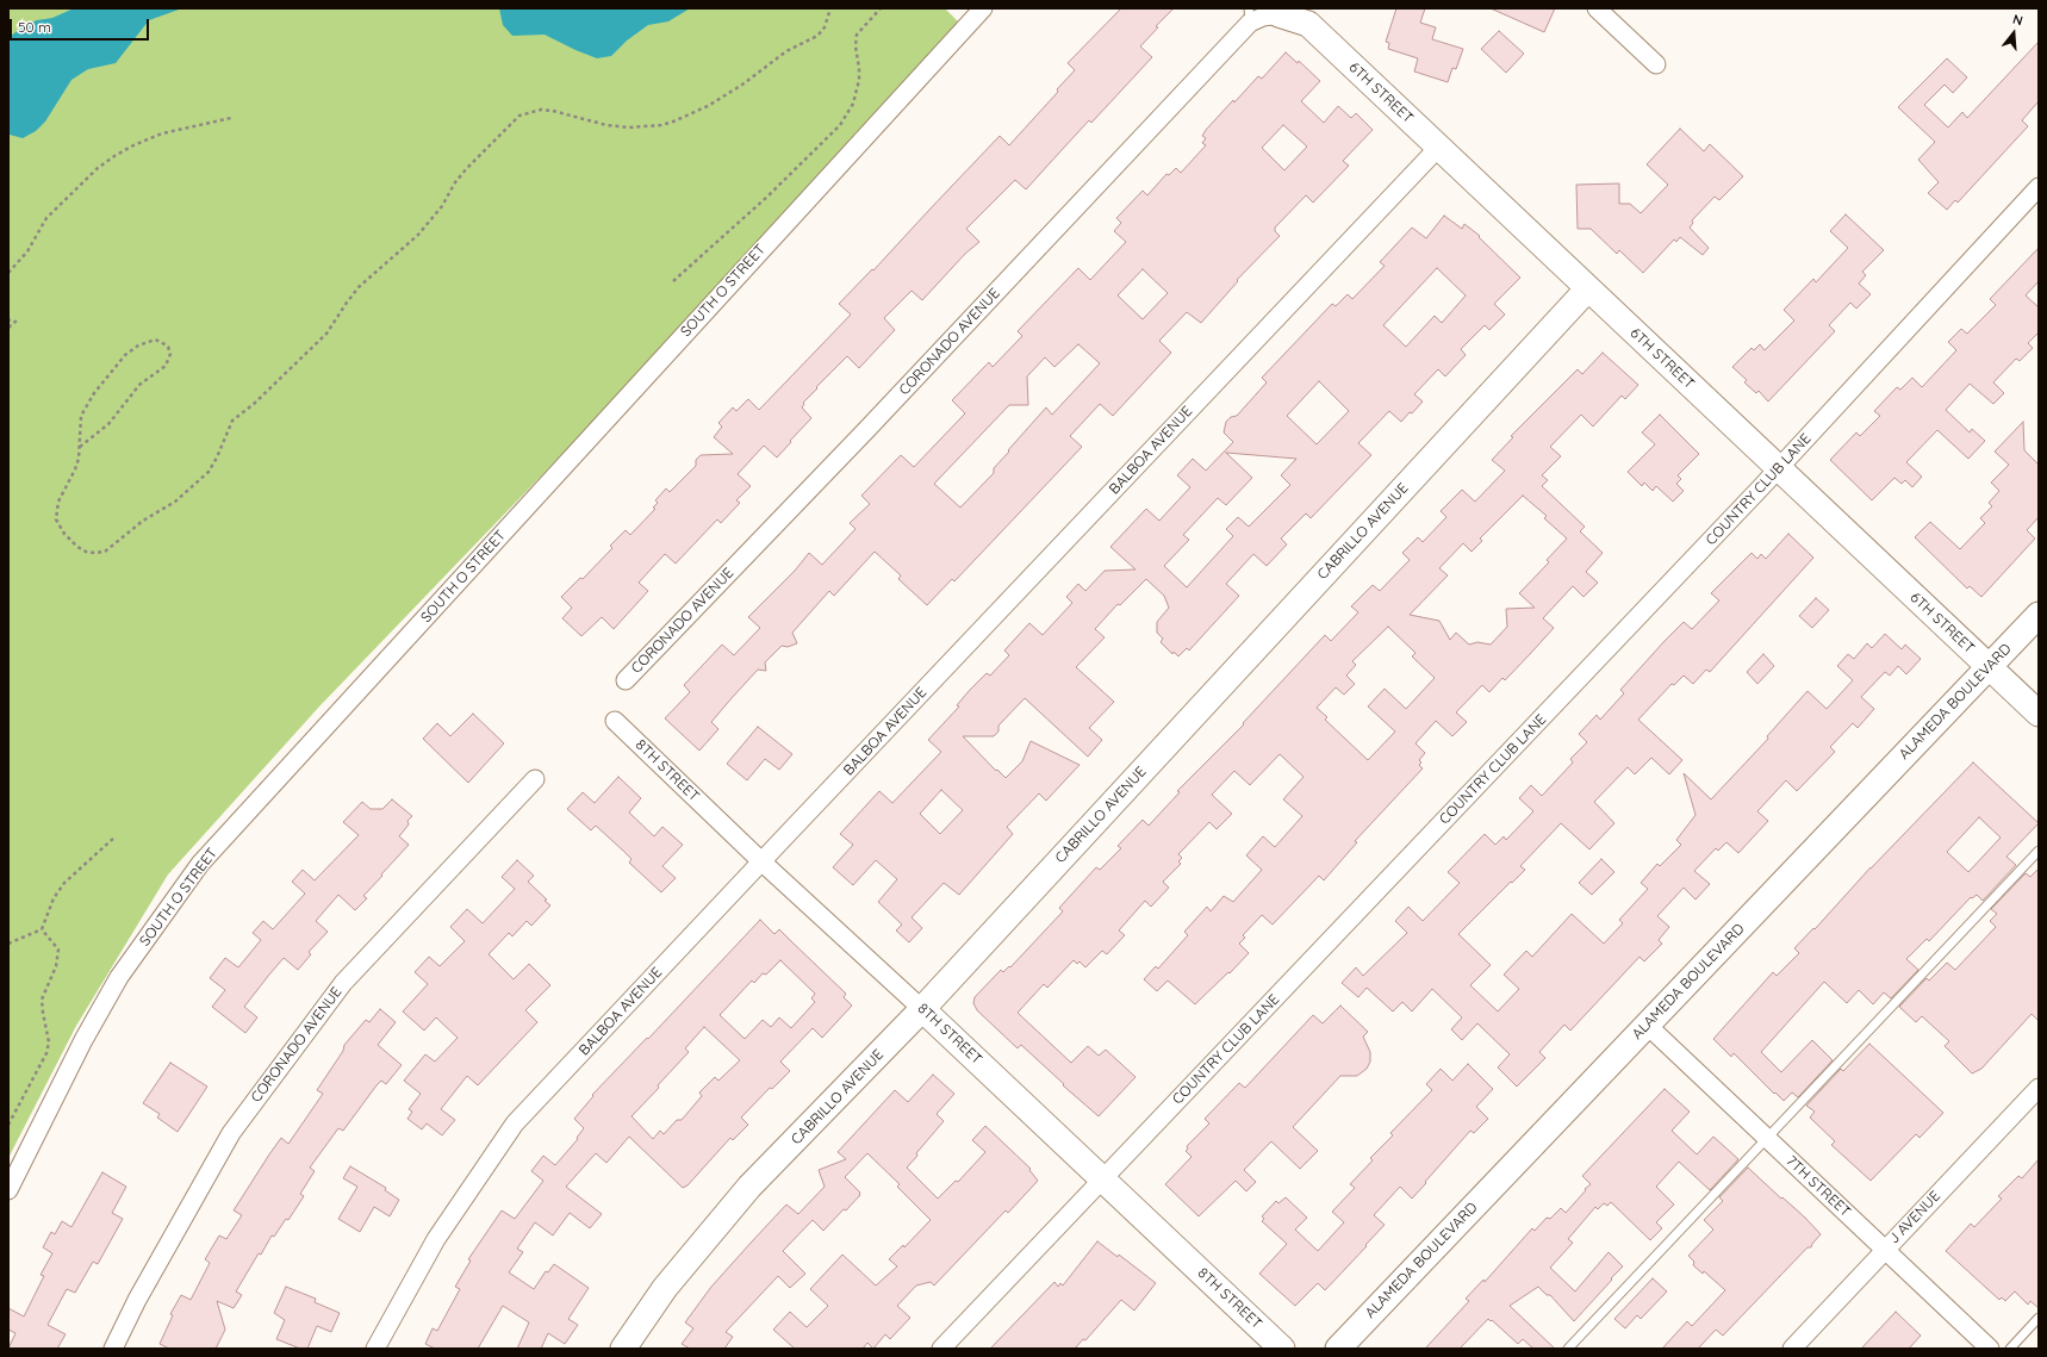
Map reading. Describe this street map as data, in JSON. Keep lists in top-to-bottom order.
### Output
{
  "streets": {
    "street": [
      "6TH STREET",
      "SOUTH O STREET",
      "CORONADO AVENUE",
      "BALBOA AVENUE",
      "COUNTRY CLUB LANE",
      "CABRILLO AVENUE",
      "ALAMEDA BOULEVARD",
      "8TH STREET",
      "7TH STREET",
      "J AVENUE"
    ]
  },
  "crossings": [
    ["6TH STREET", "CORONADO AVENUE"],
    ["6TH STREET", "BALBOA AVENUE"],
    ["6TH STREET", "COUNTRY CLUB LANE"],
    ["6TH STREET", "CABRILLO AVENUE"],
    ["6TH STREET", "ALAMEDA BOULEVARD"],
    ["BALBOA AVENUE", "8TH STREET"],
    ["COUNTRY CLUB LANE", "8TH STREET"],
    ["CABRILLO AVENUE", "8TH STREET"],
    ["ALAMEDA BOULEVARD", "7TH STREET"],
    ["7TH STREET", "J AVENUE"]
  ],
  "scale_bar": "50 m",
  "north": "top"
}
